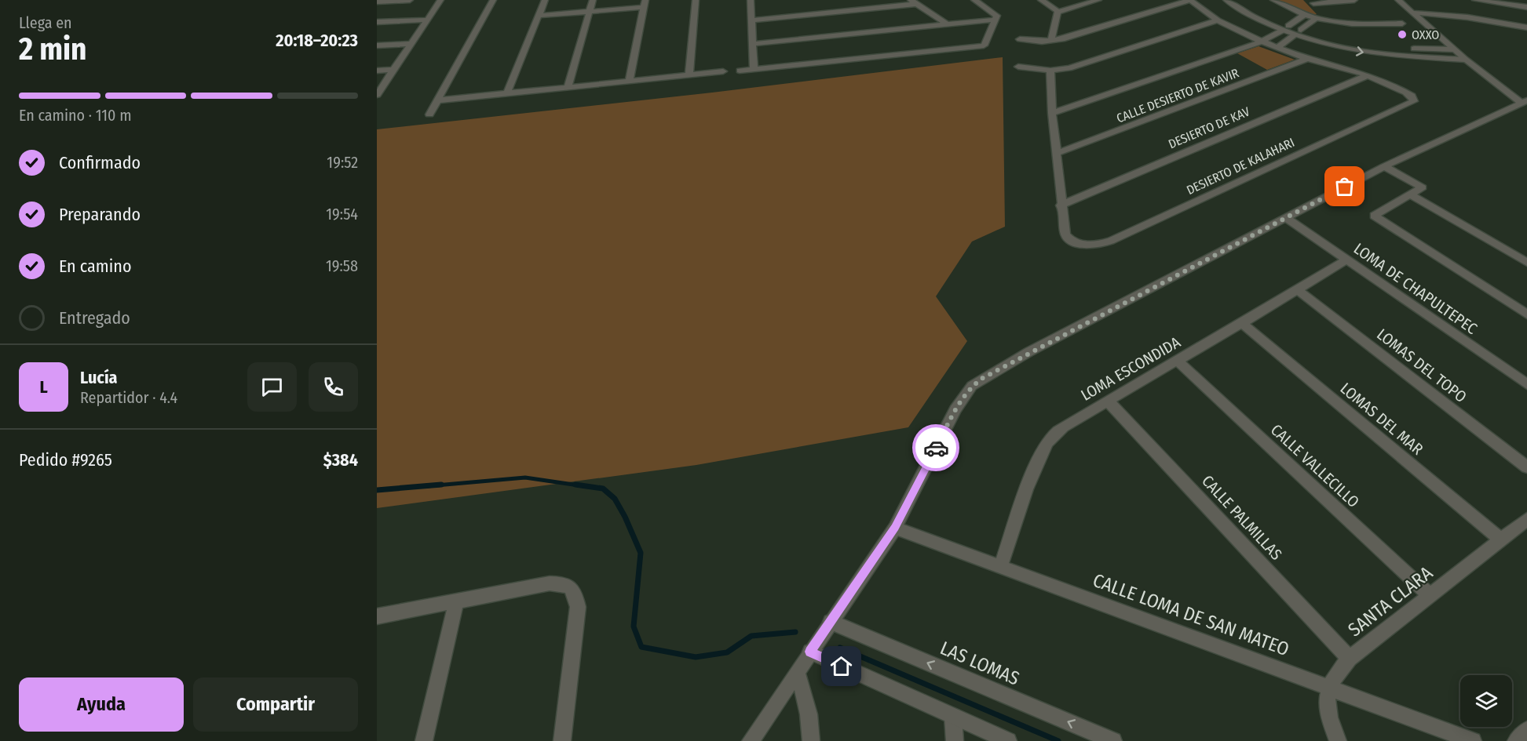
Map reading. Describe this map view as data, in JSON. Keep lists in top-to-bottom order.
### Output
{
  "streets": {
    "street": [
      "CALLE DESIERTO DE KAVIR",
      "DESIERTO DE KAV",
      "DESIERTO DE KALAHARI",
      "LOMA DE CHAPULTEPEC",
      "LOMAS DEL TOPO",
      "LOMA ESCONDIDA",
      "LOMAS DEL MAR",
      "CALLE VALLECILLO",
      "CALLE PALMILLAS",
      "SANTA CLARA",
      "CALLE LOMA DE SAN MATEO",
      "LAS LOMAS"
    ]
  },
  "crossings": [
    ["DESIERTO DE KAV", "DESIERTO DE KALAHARI"],
    ["LOMA DE CHAPULTEPEC", "LOMA ESCONDIDA"],
    ["LOMAS DEL TOPO", "LOMA ESCONDIDA"],
    ["LOMA ESCONDIDA", "LOMAS DEL MAR"],
    ["LOMA ESCONDIDA", "CALLE VALLECILLO"],
    ["LOMA ESCONDIDA", "CALLE PALMILLAS"],
    ["LOMA ESCONDIDA", "CALLE LOMA DE SAN MATEO"],
    ["LOMAS DEL MAR", "SANTA CLARA"],
    ["CALLE VALLECILLO", "SANTA CLARA"],
    ["CALLE PALMILLAS", "SANTA CLARA"],
    ["SANTA CLARA", "CALLE LOMA DE SAN MATEO"]
  ],
  "places": ["OXXO"],
  "page": {
    "heading": ["2 min", "Llega en", "20:18–20:23"],
    "panel": [
      "Lucía",
      "Repartidor · 4.4",
      "Pedido #9265",
      "$384"
    ],
    "bar": "En camino · 110 m",
    "list": [
      ["Confirmado", "19:52"],
      ["Preparando", "19:54"],
      ["En camino", "19:58"],
      "Entregado"
    ],
    "round": "L",
    "buttons": ["Ayuda", "Compartir"]
  }
}
